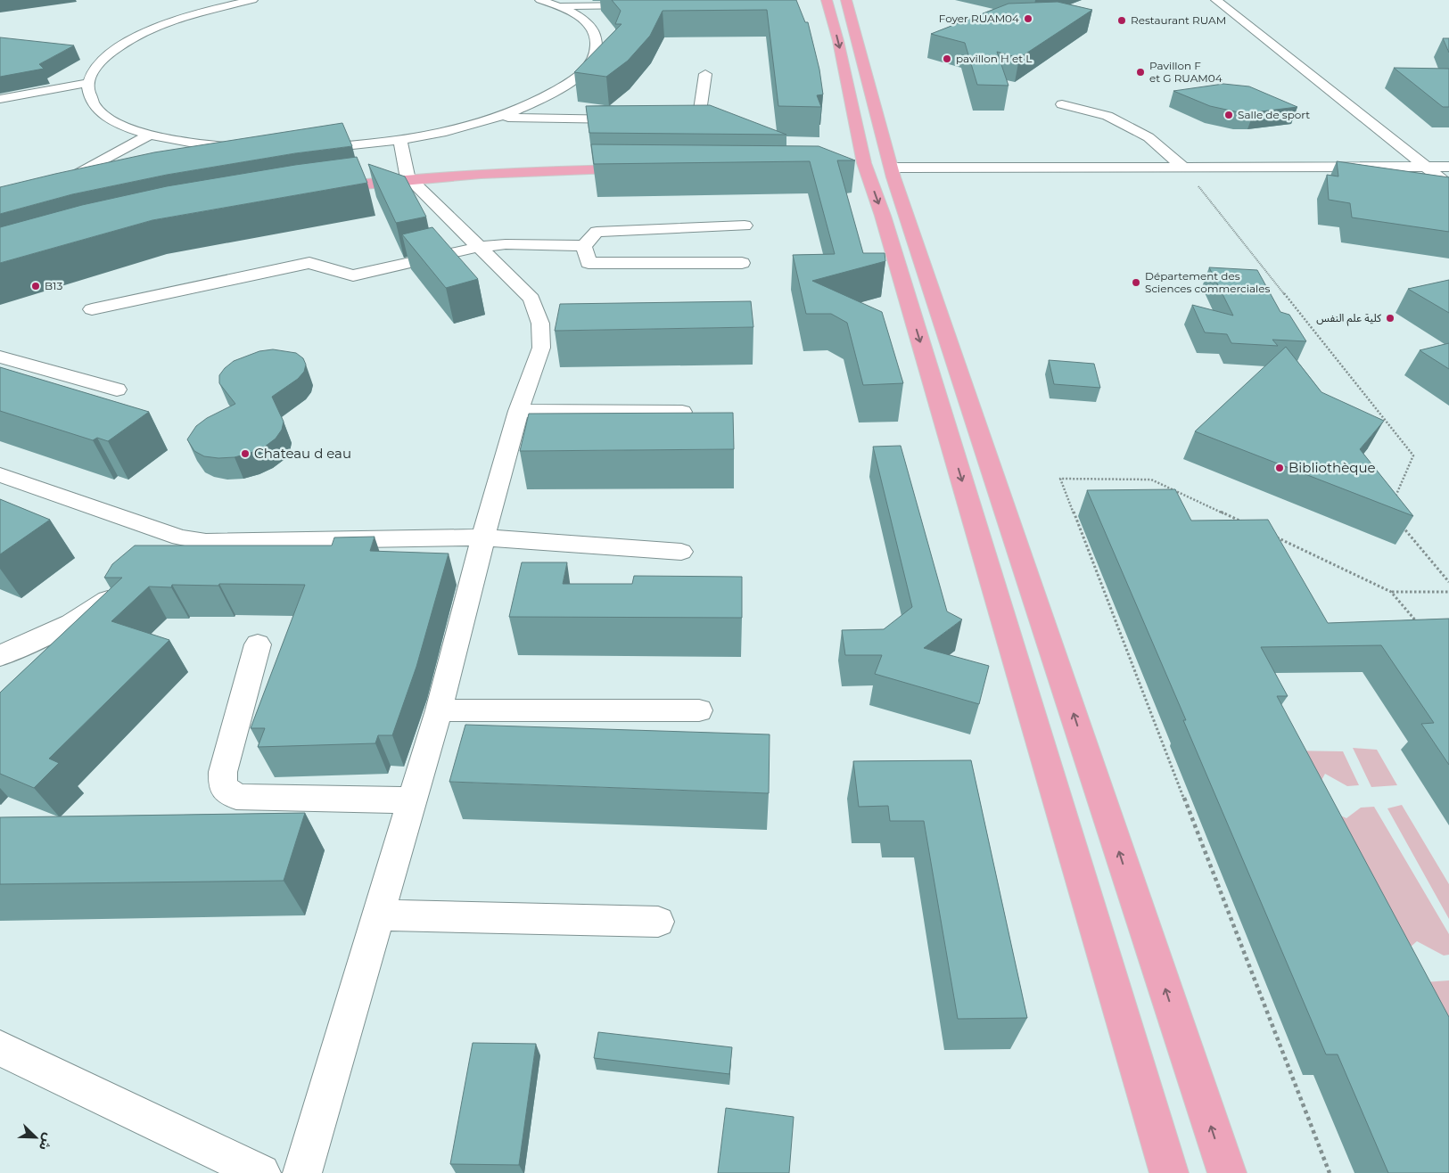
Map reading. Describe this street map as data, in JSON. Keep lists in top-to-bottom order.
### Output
{
  "places": [
    "Foyer RUAM04",
    "Restaurant RUAM",
    "pavillon H et L",
    "Pavillon F et G RUAM04",
    "Salle de sport",
    "Département des Sciences commerciales",
    "B13",
    "كلية علم النفس",
    "Chateau d eau",
    "Bibliothèque"
  ],
  "north": "bottom right"
}
